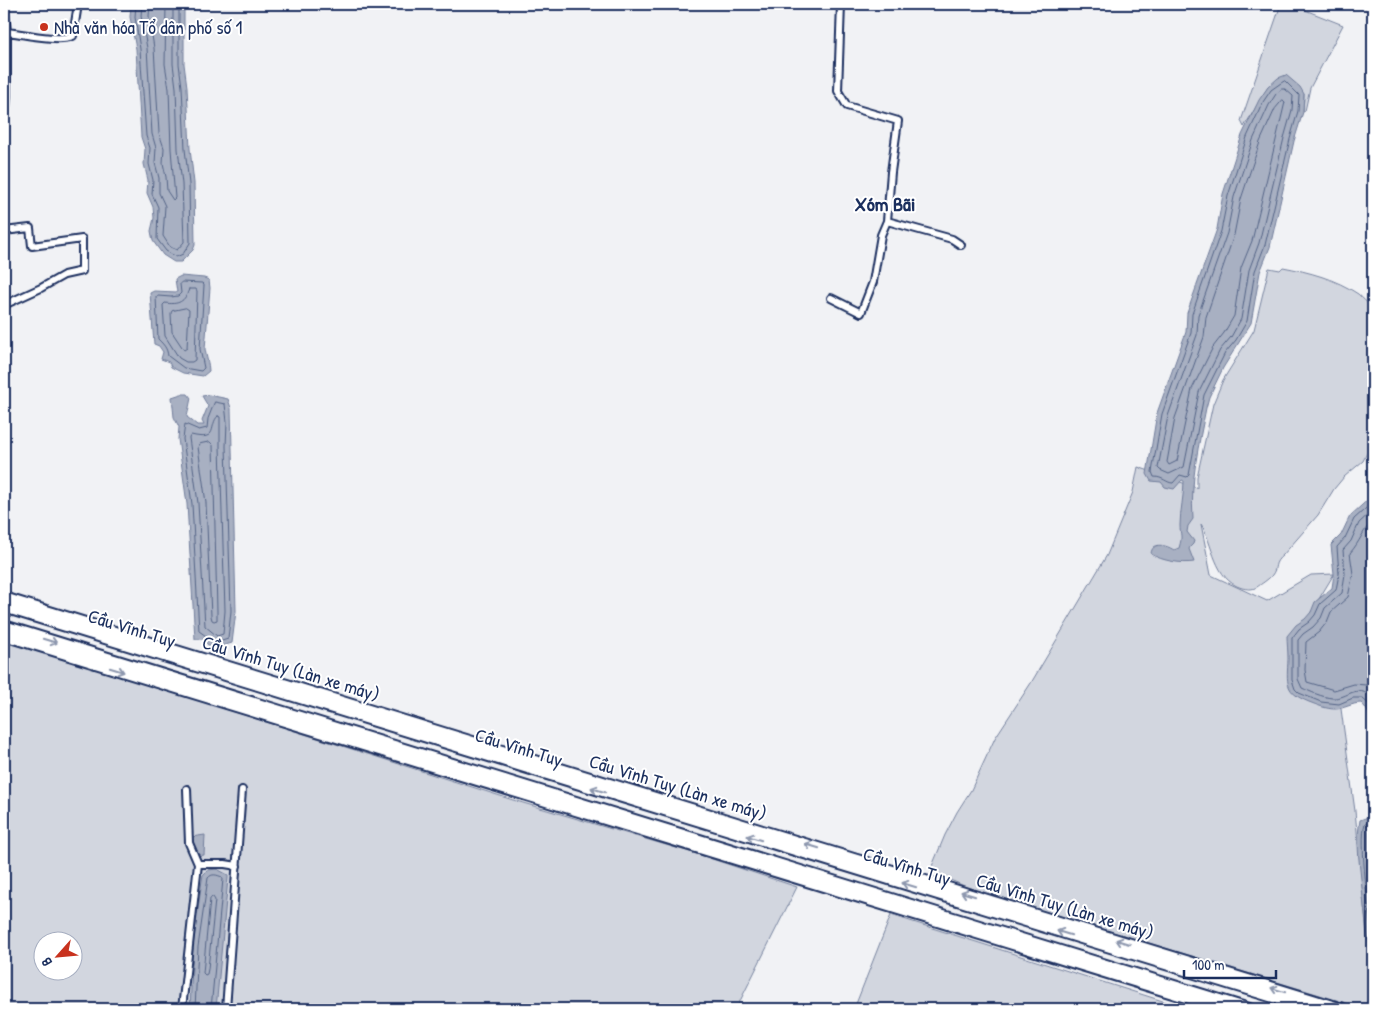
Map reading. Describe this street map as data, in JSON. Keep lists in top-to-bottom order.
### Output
{
  "streets": {
    "highway": ["Cầu Vĩnh Tuy", "Cầu Vĩnh Tuy (Làn xe máy)"]
  },
  "districts": ["Xóm Bãi"],
  "places": ["Nhà văn hóa Tổ dân phố số 1"],
  "scale_bar": "100 m",
  "north": "bottom left"
}
